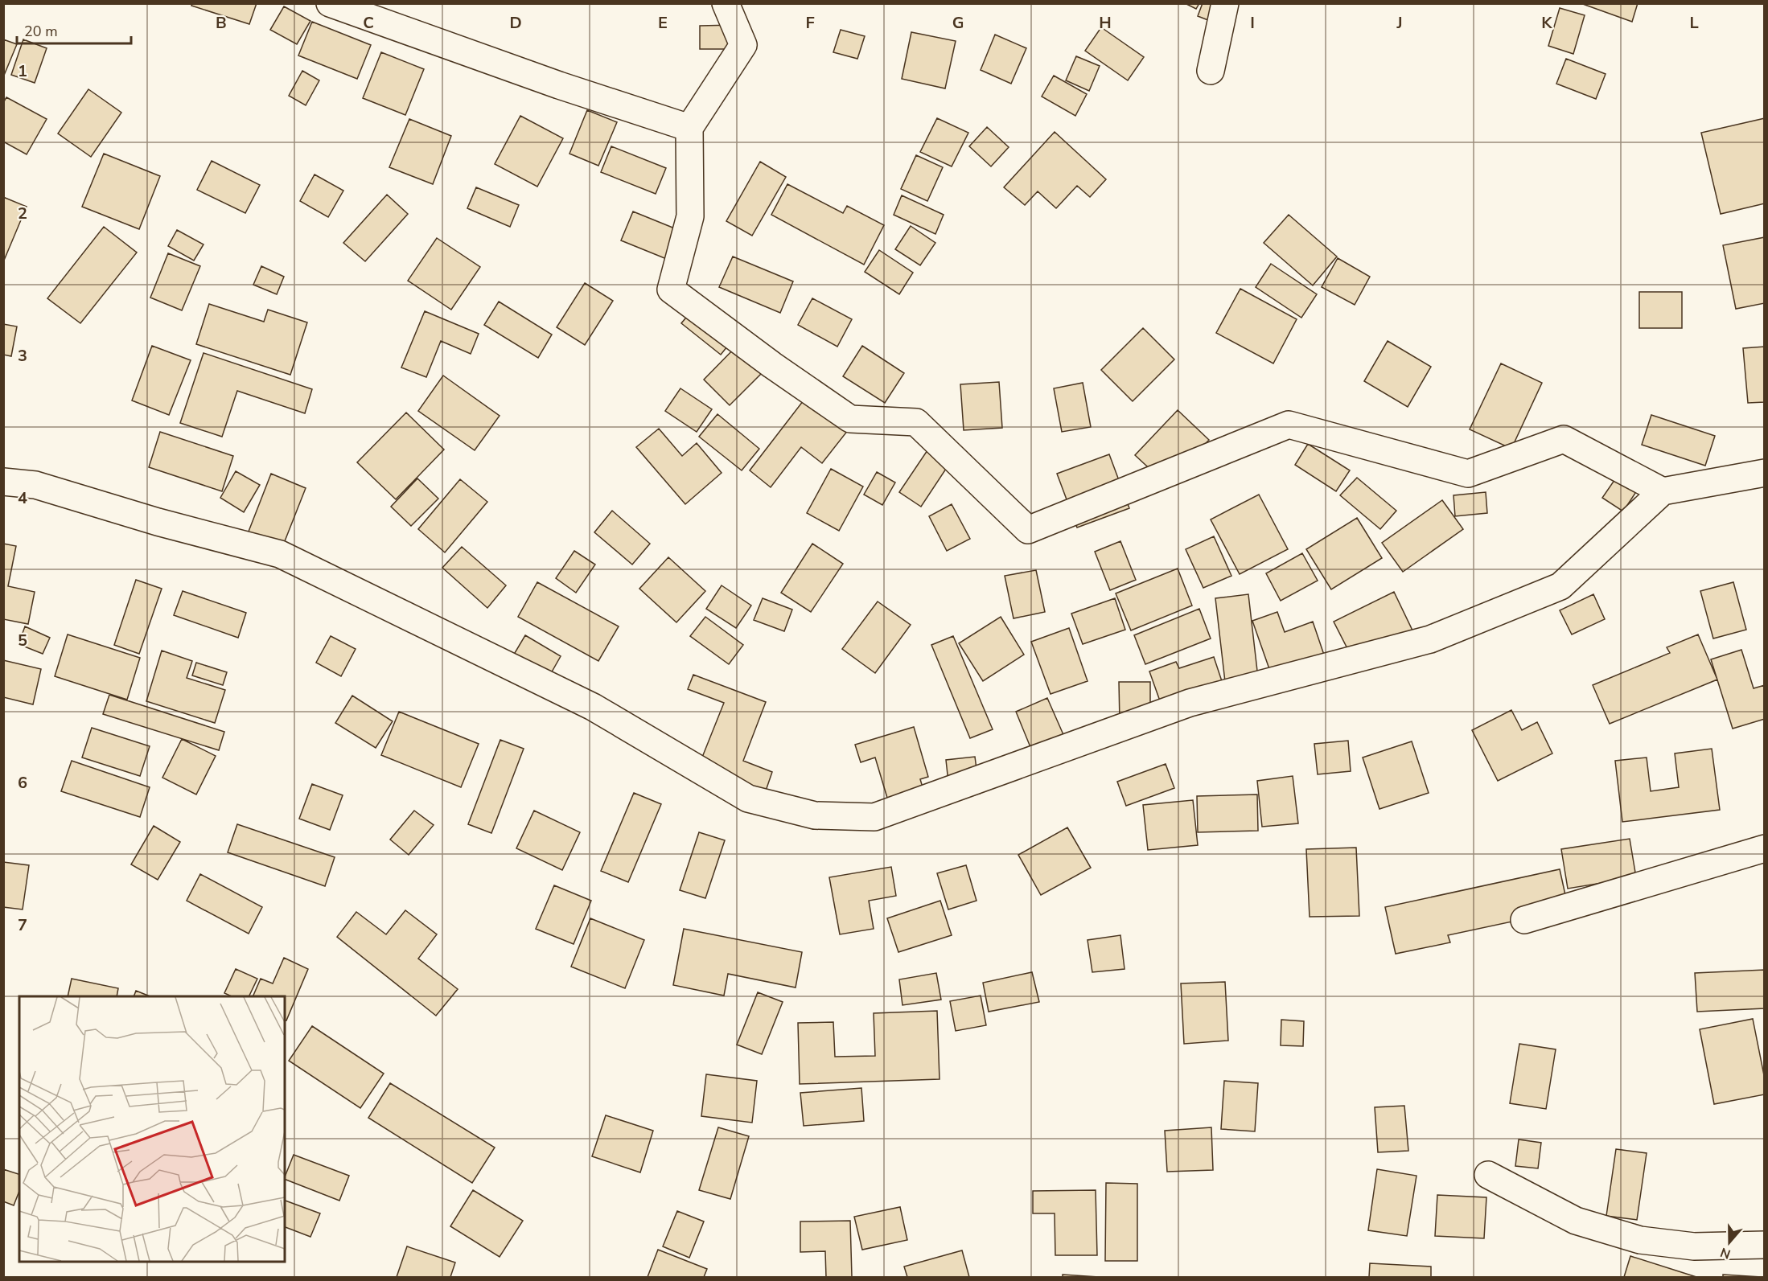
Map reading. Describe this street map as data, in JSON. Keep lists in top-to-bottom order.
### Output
{
  "scale_bar": "20 m",
  "north": "bottom",
  "grid": {
    "columns": [
      "B",
      "C",
      "D",
      "E",
      "F",
      "G",
      "H",
      "I",
      "J",
      "K",
      "L"
    ],
    "rows": [
      "1",
      "2",
      "3",
      "4",
      "5",
      "6",
      "7"
    ]
  }
}
